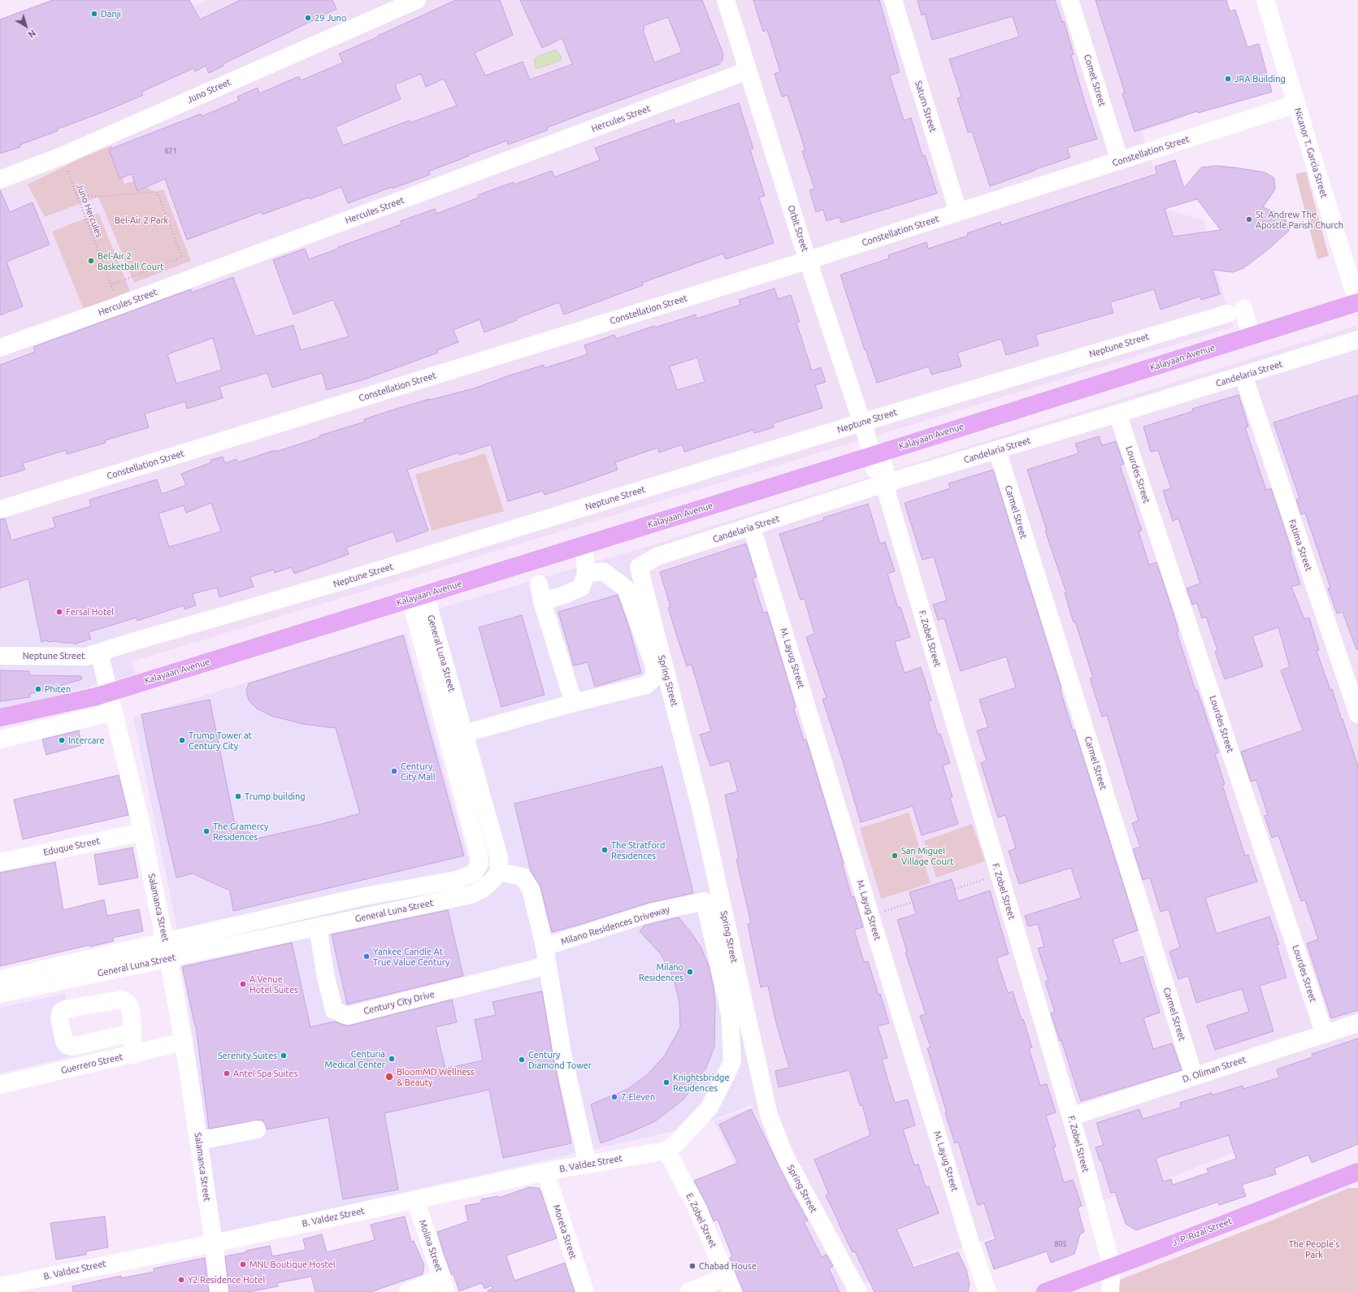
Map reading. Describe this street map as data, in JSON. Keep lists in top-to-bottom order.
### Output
{
  "streets": {
    "main road": ["Kalayaan Avenue", "J. P. Rizal Street"],
    "street": [
      "Comet Street",
      "Juno Street",
      "Saturn Street",
      "Hercules Street",
      "Constellation Street",
      "Nicanor T. Garcia Street",
      "Orbit Street",
      "Neptune Street",
      "Candelaria Street",
      "Lourdes Street",
      "Carmel Street",
      "Fatima Street",
      "F. Zobel Street",
      "General Luna Street",
      "M. Layug Street",
      "Spring Street",
      "Eduque Street",
      "Salamanca Street",
      "Milano Residences Driveway",
      "Century City Drive",
      "Guerrero Street",
      "D. Oliman Street",
      "B. Valdez Street",
      "E. Zobel Street",
      "Moreta Street",
      "Molina Street"
    ],
    "path": ["Juno Hercules"]
  },
  "crossings": [
    ["Comet Street", "Constellation Street"],
    ["Juno Street", "Juno Hercules"],
    ["Saturn Street", "Constellation Street"],
    ["Hercules Street", "Juno Hercules"],
    ["Hercules Street", "Orbit Street"],
    ["Constellation Street", "Nicanor T. Garcia Street"],
    ["Constellation Street", "Orbit Street"],
    ["Nicanor T. Garcia Street", "Kalayaan Avenue"],
    ["Orbit Street", "Neptune Street"],
    ["Orbit Street", "Kalayaan Avenue"],
    ["Orbit Street", "F. Zobel Street"],
    ["Neptune Street", "Kalayaan Avenue"],
    ["Neptune Street", "Salamanca Street"],
    ["Kalayaan Avenue", "F. Zobel Street"],
    ["Kalayaan Avenue", "General Luna Street"],
    ["Kalayaan Avenue", "Salamanca Street"],
    ["Candelaria Street", "Lourdes Street"],
    ["Candelaria Street", "Carmel Street"],
    ["Candelaria Street", "Fatima Street"],
    ["Candelaria Street", "F. Zobel Street"],
    ["Candelaria Street", "M. Layug Street"],
    ["Candelaria Street", "Spring Street"],
    ["Lourdes Street", "D. Oliman Street"],
    ["Carmel Street", "D. Oliman Street"],
    ["F. Zobel Street", "D. Oliman Street"],
    ["F. Zobel Street", "J. P. Rizal Street"],
    ["General Luna Street", "Salamanca Street"],
    ["General Luna Street", "Century City Drive"],
    ["Eduque Street", "Salamanca Street"],
    ["Salamanca Street", "Guerrero Street"],
    ["Salamanca Street", "B. Valdez Street"],
    ["Milano Residences Driveway", "B. Valdez Street"],
    ["Milano Residences Driveway", "E. Zobel Street"],
    ["B. Valdez Street", "E. Zobel Street"],
    ["B. Valdez Street", "Moreta Street"],
    ["B. Valdez Street", "Molina Street"]
  ],
  "parks": ["Bel-Air 2 Park", "The People's Park"],
  "places": [
    "Danji",
    "29 Juno",
    "JRA Building",
    "St. Andrew The Apostle Parish Church",
    "Bel-Air 2 Basketball Court",
    "Fersal Hotel",
    "Phiten",
    "Intercare",
    "Trump Tower at Century City",
    "Century City Mall",
    "Trump building",
    "The Gramercy Residences",
    "The Stratford Residences",
    "San Miguel Village Court",
    "Yankee Candle At True Value Century",
    "Milano Residences",
    "A.Venue Hotel Suites",
    "Serenity Suites",
    "Centuria Medical Center",
    "Century Diamond Tower",
    "Antel Spa Suites",
    "BloomMD Wellness & Beauty",
    "Knightsbridge Residences",
    "7-Eleven",
    "MNL Boutique Hostel",
    "Chabad House",
    "Y2 Residence Hotel"
  ],
  "house_numbers": ["821", "805"],
  "north": "bottom right"
}
